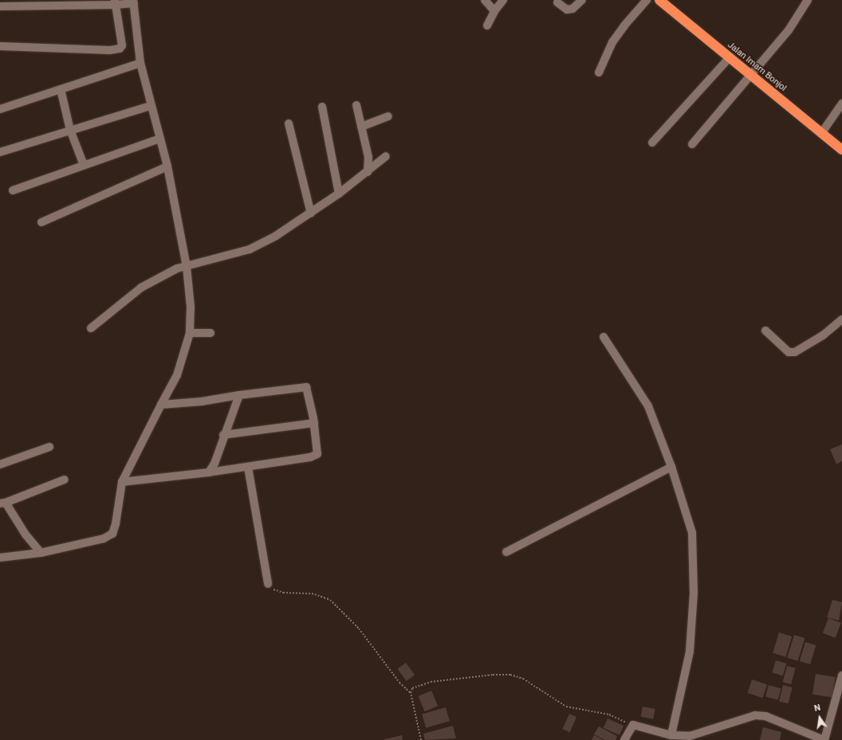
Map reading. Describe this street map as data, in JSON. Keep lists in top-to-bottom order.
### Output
{
  "streets": {
    "highway": ["Jalan Imam Bonjol"]
  },
  "north": "top"
}
